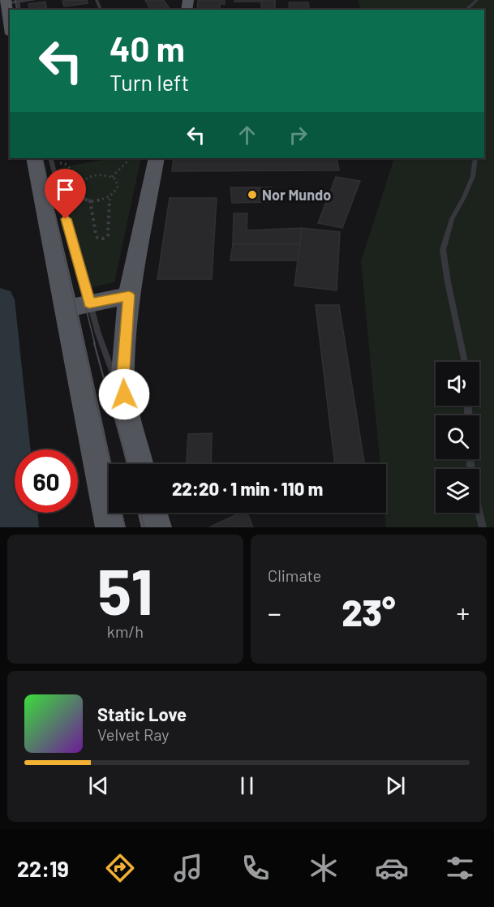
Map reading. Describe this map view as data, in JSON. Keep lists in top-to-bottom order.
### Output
{
  "places": ["Nor Mundo"],
  "page": {
    "turn": ["40 m", "Turn left"],
    "limit": "60",
    "trip": "22:20 · 1 min · 110 m",
    "tile": [
      ["51", "km/h"],
      "Climate"
    ],
    "heat": ["−", "23°", "+"],
    "song": ["Static Love", "Velvet Ray"],
    "tabs": "22:19"
  }
}
